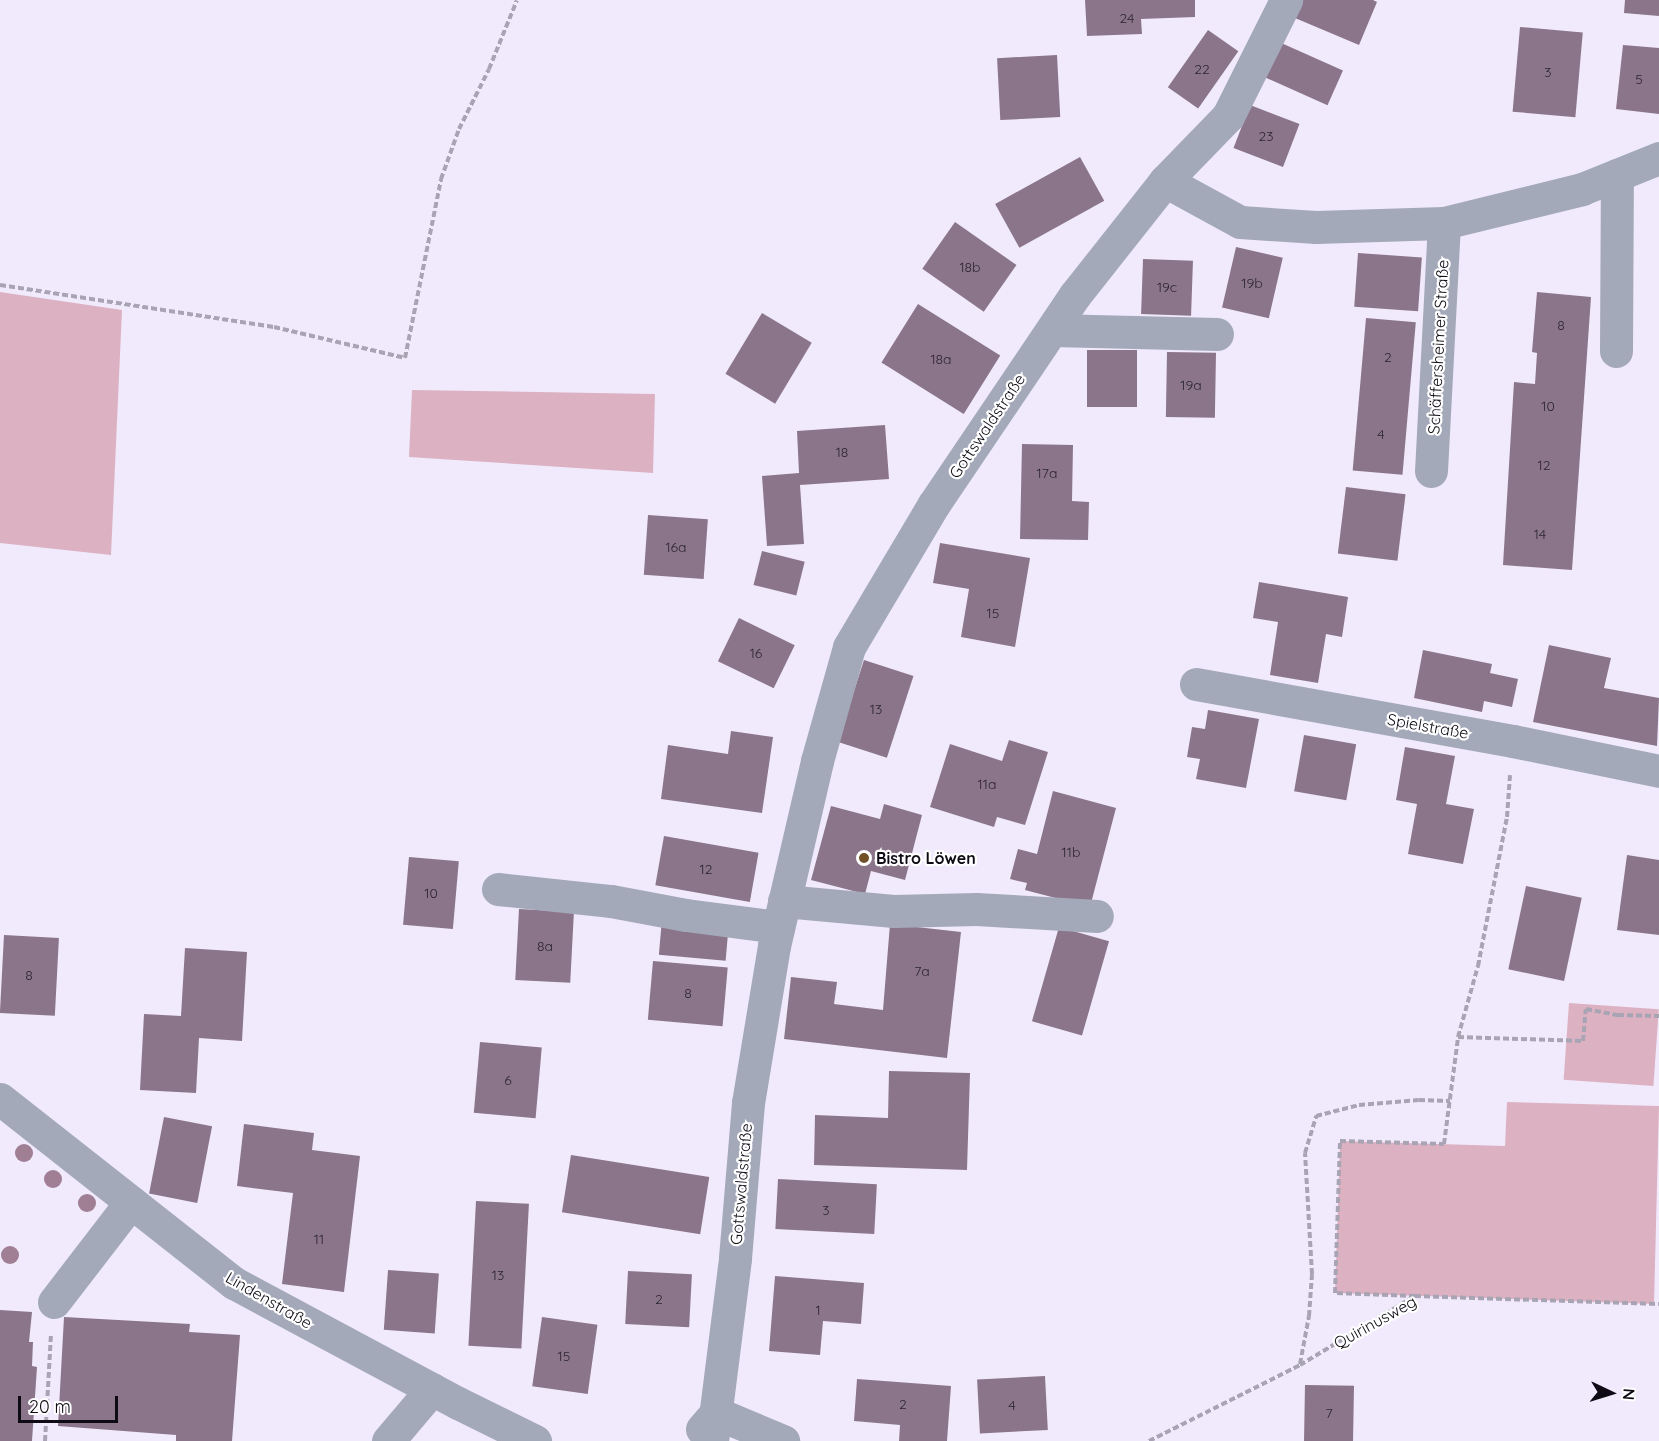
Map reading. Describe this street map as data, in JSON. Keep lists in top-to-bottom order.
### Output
{
  "streets": {
    "street": [
      "Schäffersheimer Straße",
      "Gottswaldstraße",
      "Spielstraße",
      "Lindenstraße"
    ],
    "path": ["Quirinusweg"]
  },
  "places": ["Bistro Löwen"],
  "house_numbers": [
    "24",
    "22",
    "3",
    "5",
    "23",
    "18b",
    "19b",
    "19c",
    "8",
    "2",
    "18a",
    "19a",
    "10",
    "4",
    "18",
    "12",
    "17a",
    "14",
    "16a",
    "15",
    "16",
    "13",
    "11a",
    "11b",
    "12",
    "10",
    "8a",
    "7a",
    "8",
    "8",
    "6",
    "3",
    "11",
    "13",
    "2",
    "1",
    "15",
    "2",
    "4",
    "7"
  ],
  "scale_bar": "20 m",
  "north": "right"
}
